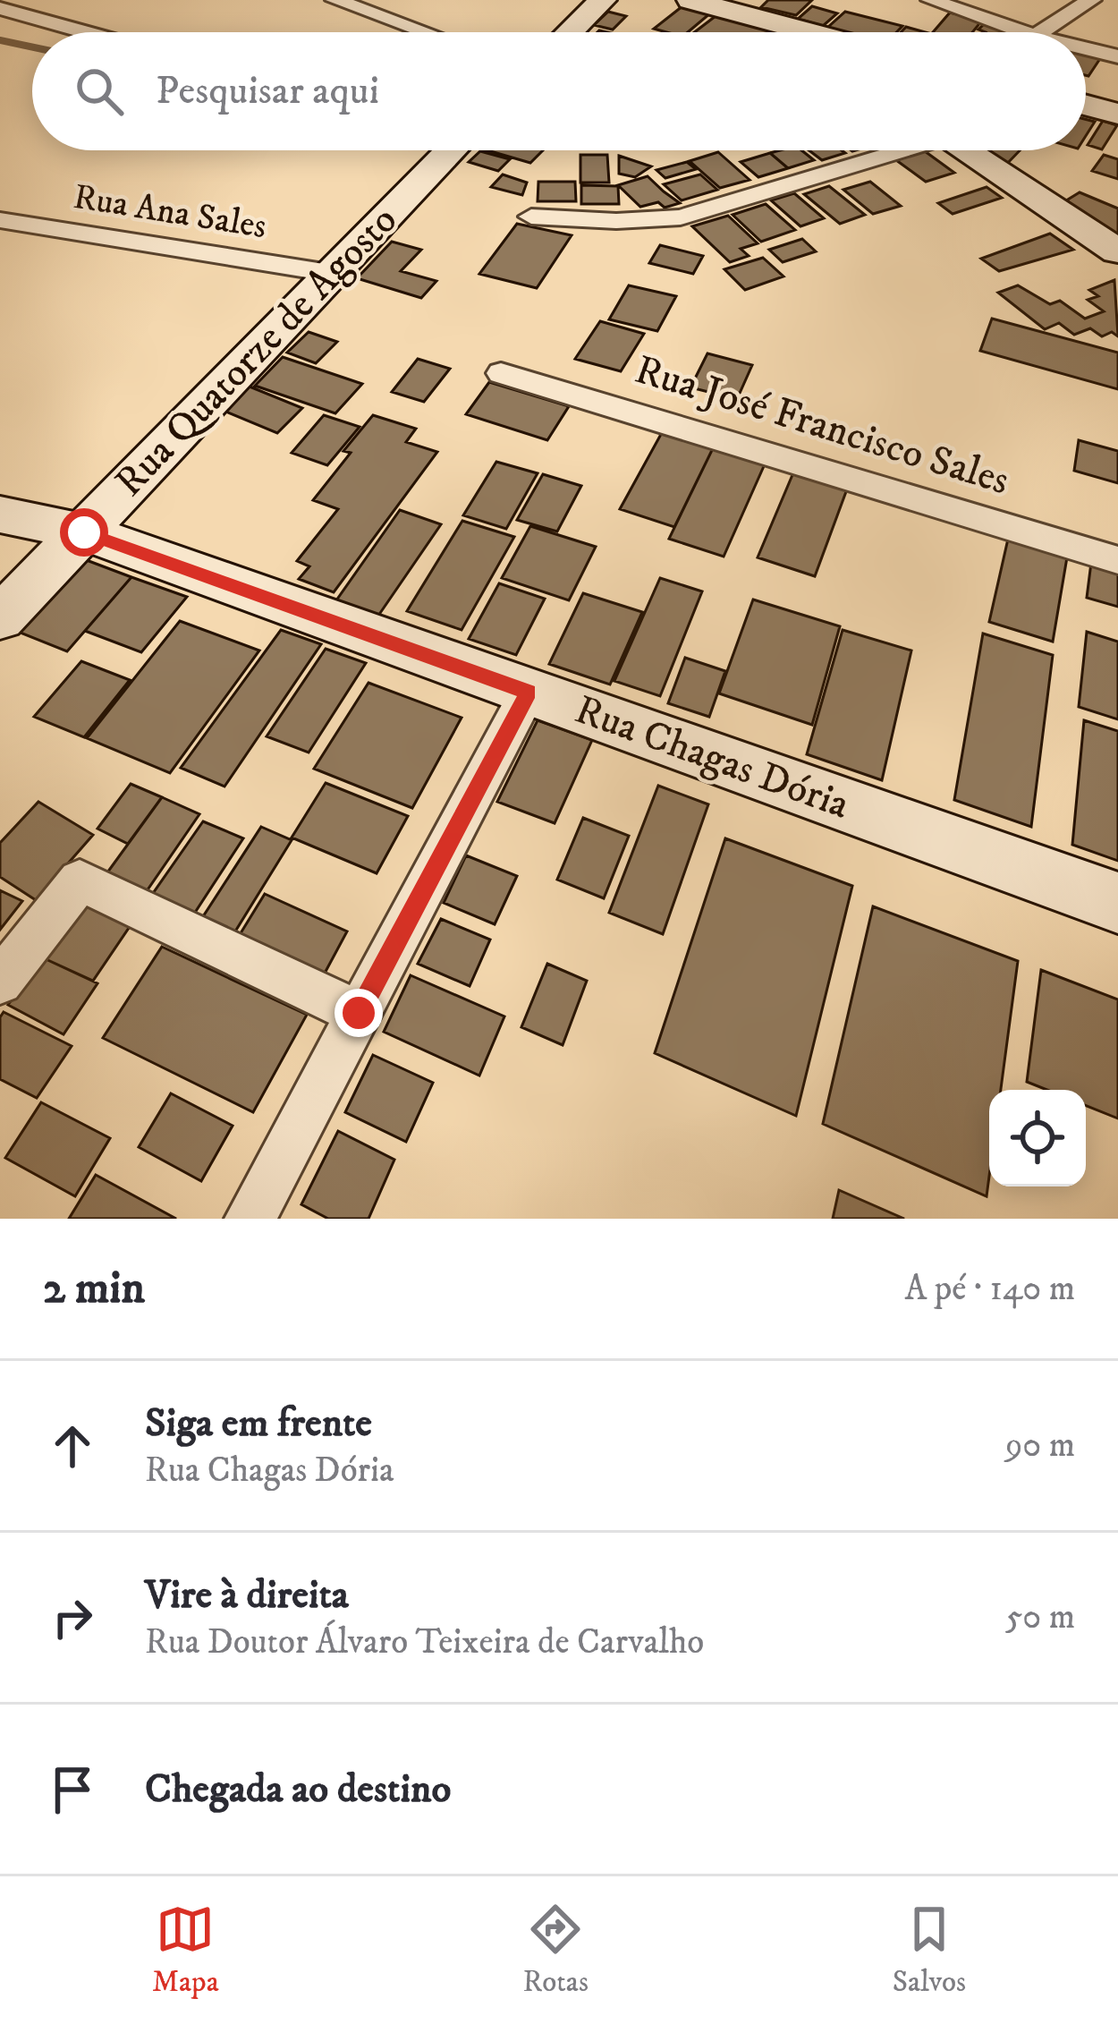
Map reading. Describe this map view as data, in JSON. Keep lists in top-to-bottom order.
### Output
{
  "streets": {
    "street": [
      "Rua Ana Sales",
      "Rua Quatorze de Agosto",
      "Rua José Francisco Sales",
      "Rua Chagas Dória"
    ]
  },
  "crossings": [
    ["Rua Ana Sales", "Rua Quatorze de Agosto"],
    ["Rua Quatorze de Agosto", "Rua Chagas Dória"]
  ],
  "page": {
    "search": "Pesquisar aqui",
    "heading": ["2 min", "A pé · 140 m"],
    "list": [
      ["Siga em frente", "Rua Chagas Dória", "90 m"],
      ["Vire à direita", "Rua Doutor Álvaro Teixeira de Carvalho", "50 m"],
      "Chegada ao destino"
    ],
    "nav": ["Mapa", "Rotas", "Salvos"]
  }
}
